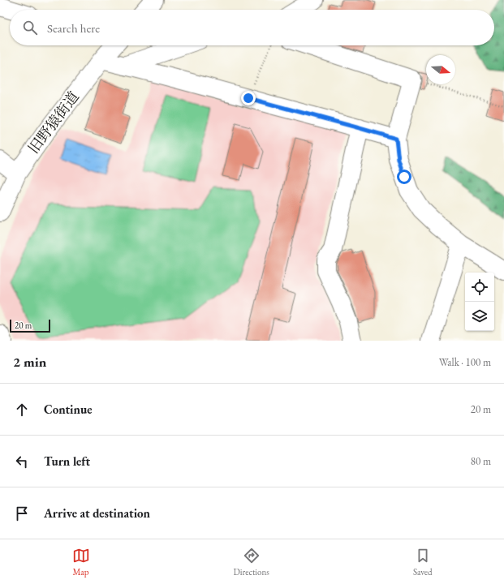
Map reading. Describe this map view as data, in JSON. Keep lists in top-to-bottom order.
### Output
{
  "streets": {
    "street": ["旧野猿街道"]
  },
  "scale_bar": "20 m",
  "north": "right",
  "page": {
    "search": "Search here",
    "scale": "20 m",
    "heading": ["2 min", "Walk · 100 m"],
    "list": [
      ["Continue", "20 m"],
      ["Turn left", "80 m"],
      "Arrive at destination"
    ],
    "nav": ["Map", "Directions", "Saved"]
  }
}
